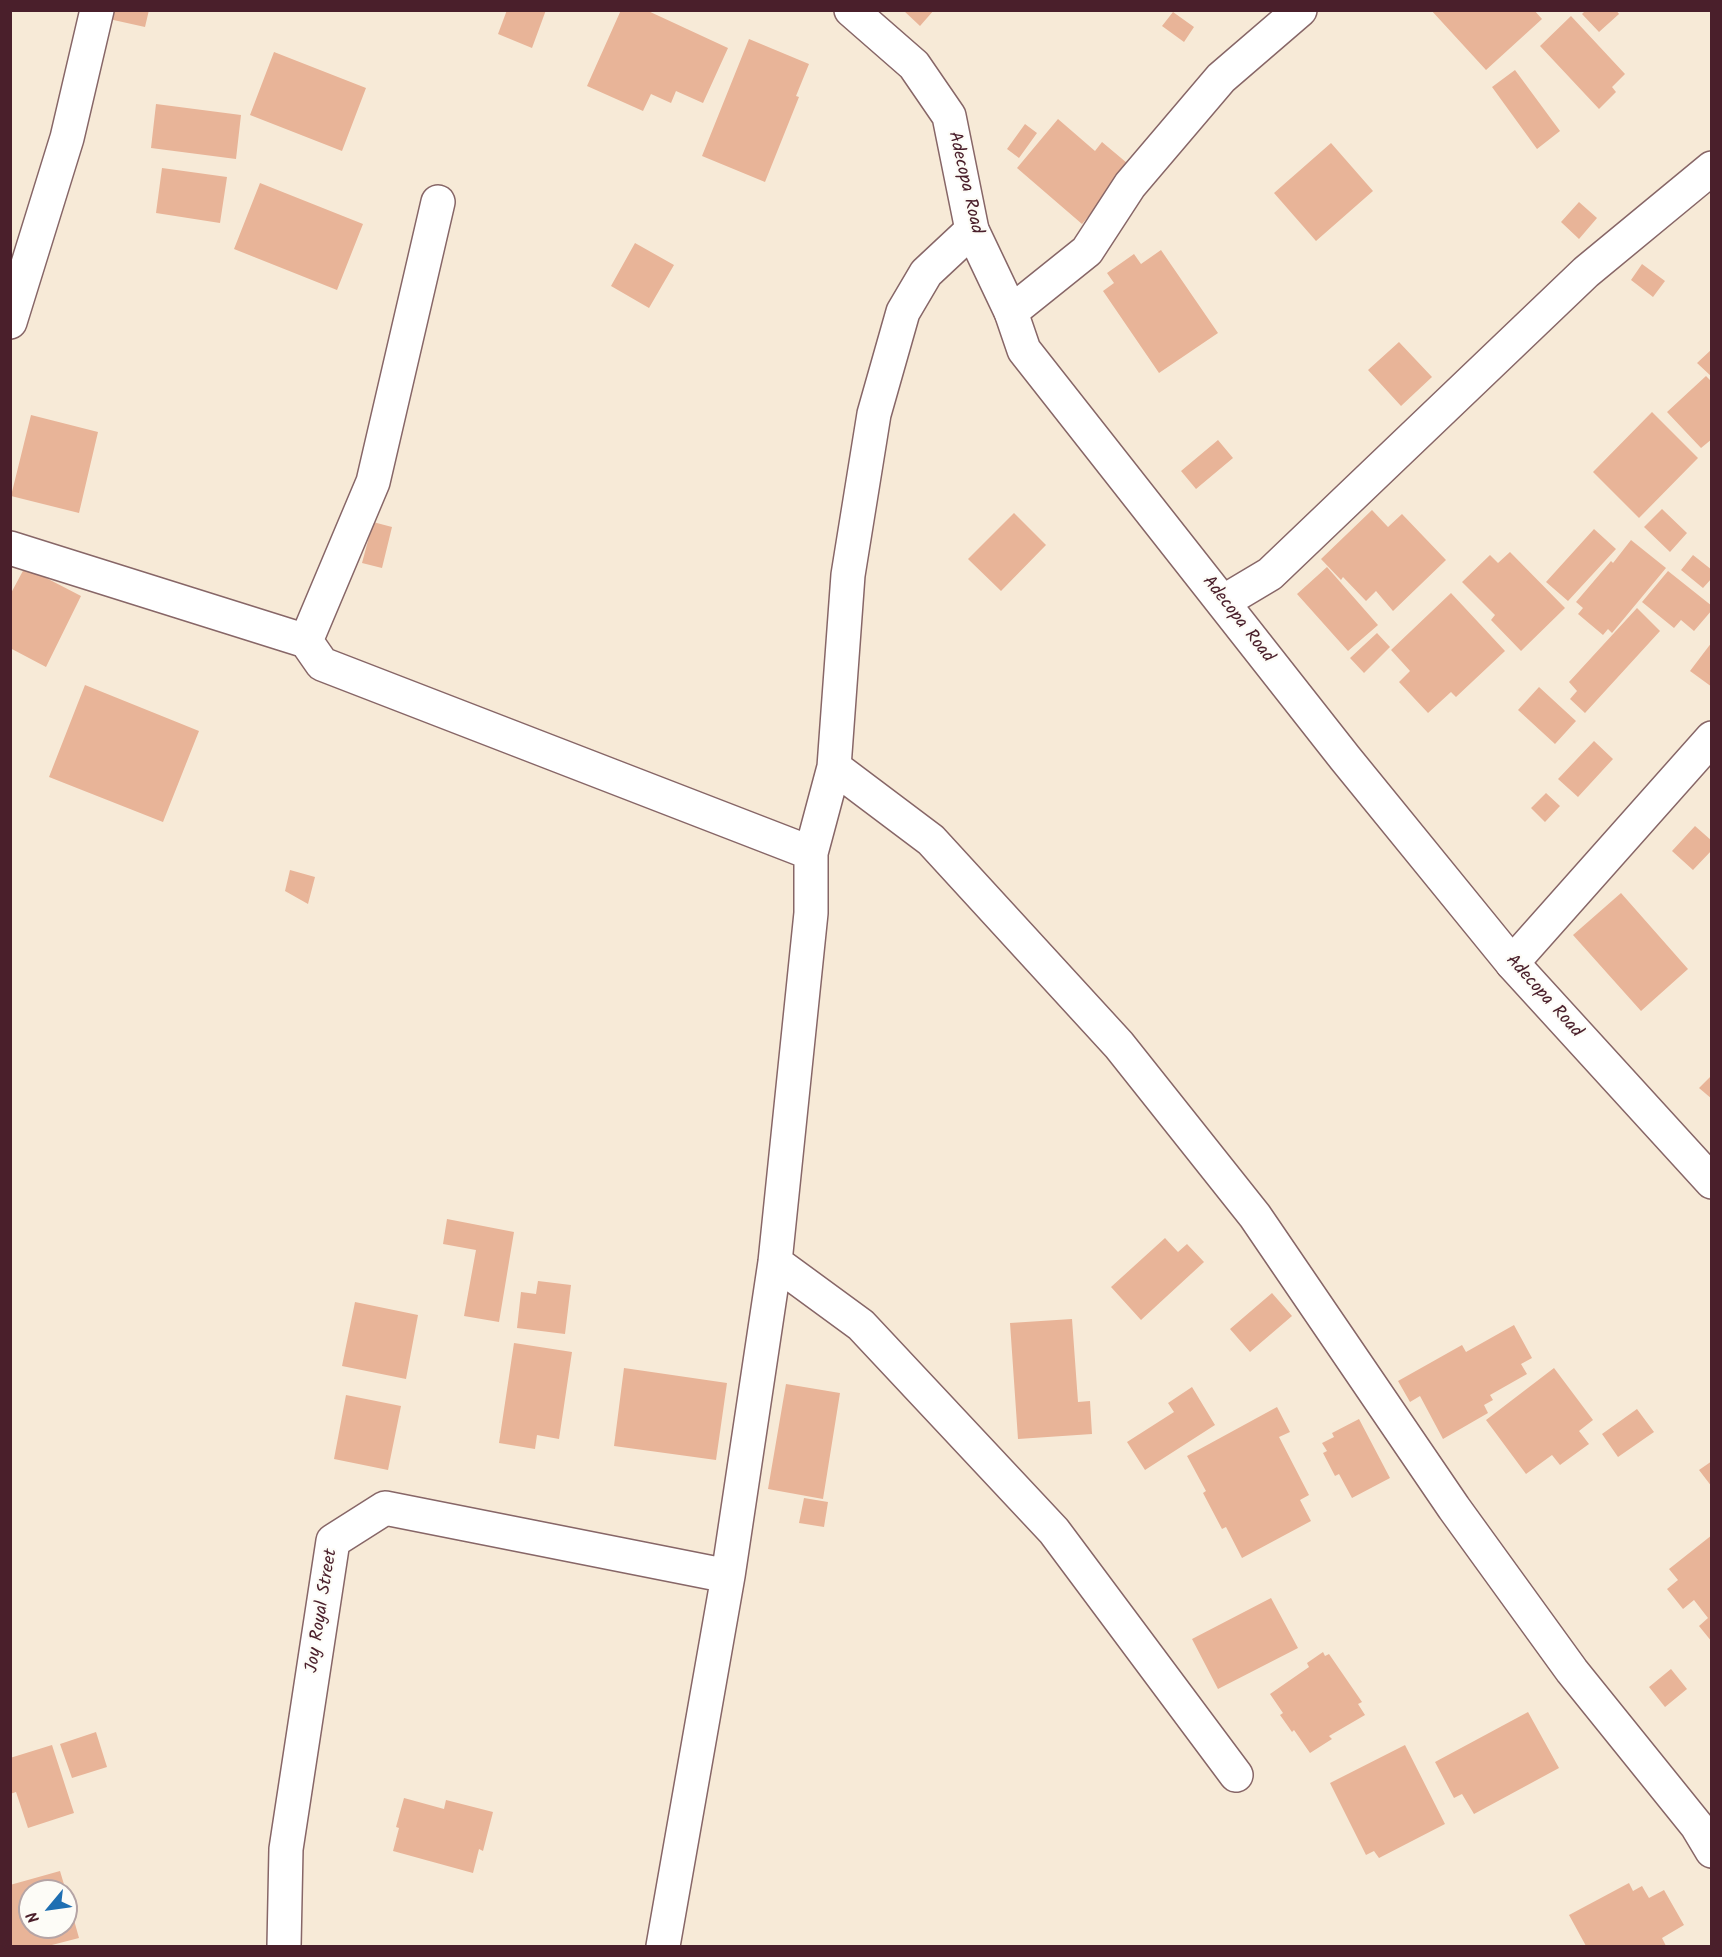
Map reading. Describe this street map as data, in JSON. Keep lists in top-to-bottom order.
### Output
{
  "streets": {
    "street": ["Adecopa Road", "Joy Royal Street"]
  },
  "north": "bottom left"
}
